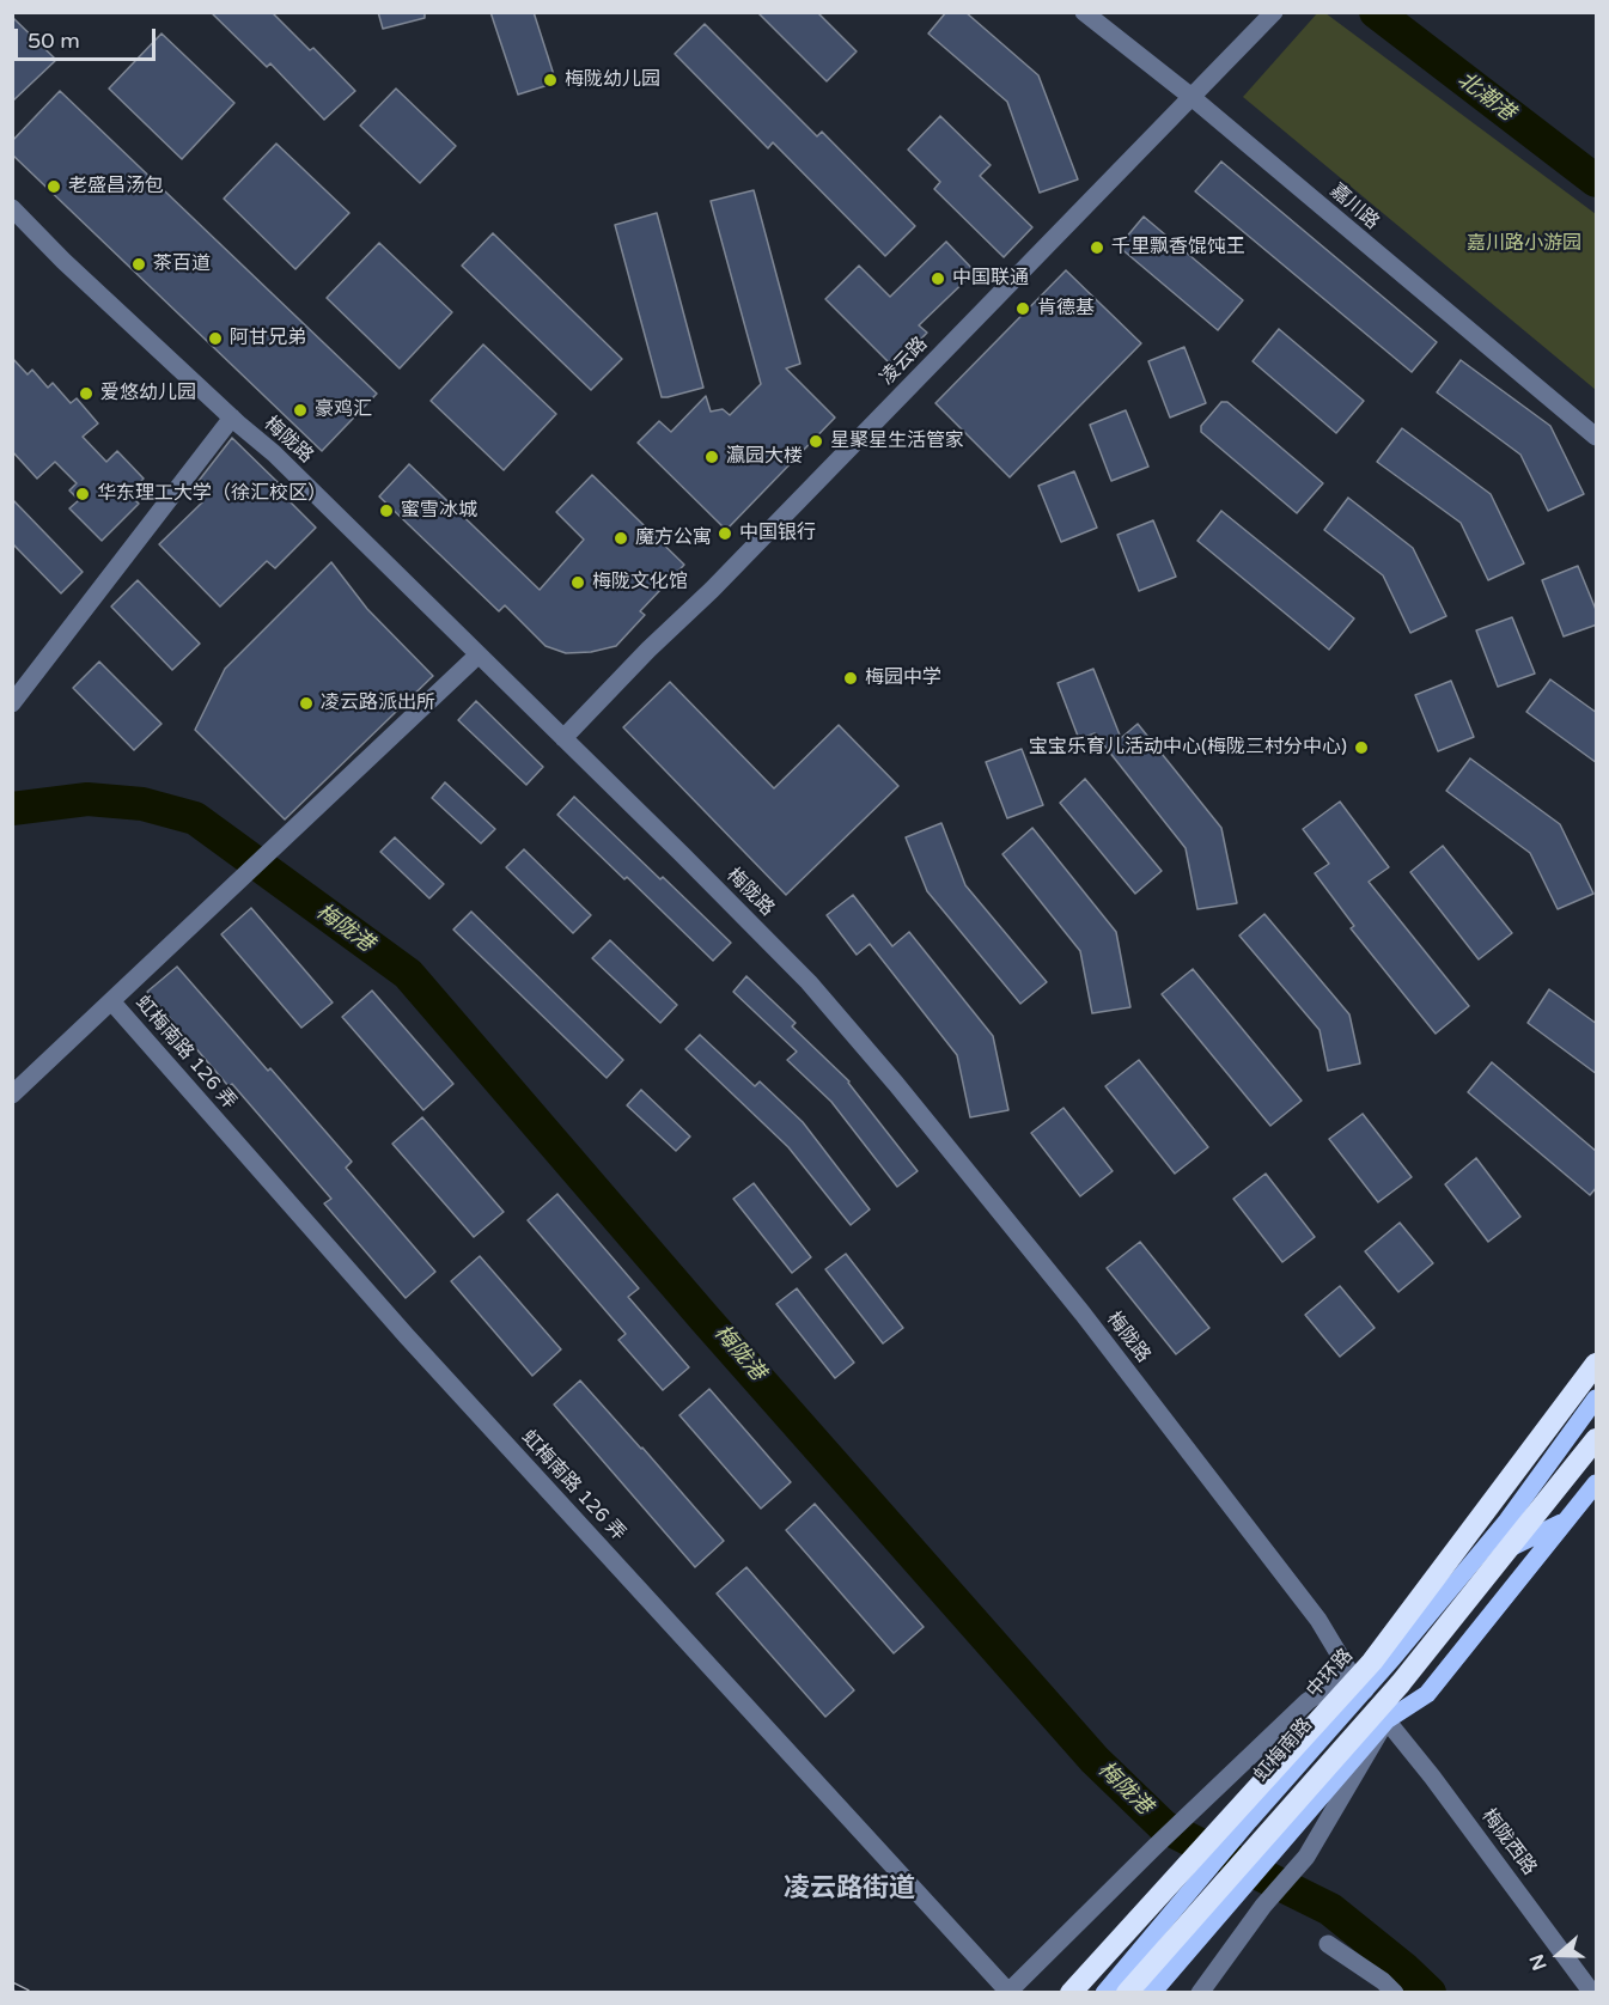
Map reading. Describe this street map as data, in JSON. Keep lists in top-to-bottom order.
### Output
{
  "streets": {
    "highway": ["中环路"],
    "main road": ["虹梅南路"],
    "street": [
      "嘉川路",
      "凌云路",
      "梅陇路",
      "虹梅南路 126 弄",
      "梅陇西路"
    ]
  },
  "crossings": [
    ["嘉川路", "凌云路"],
    ["凌云路", "梅陇路"],
    ["梅陇路", "虹梅南路"]
  ],
  "districts": ["凌云路街道"],
  "water": ["北潮港", "梅陇港"],
  "parks": ["嘉川路小游园"],
  "places": [
    "梅陇幼儿园",
    "老盛昌汤包",
    "千里飘香馄饨王",
    "茶百道",
    "中国联通",
    "肯德基",
    "阿甘兄弟",
    "爱悠幼儿园",
    "豪鸡汇",
    "星聚星生活管家",
    "瀛园大楼",
    "华东理工大学（徐汇校区）",
    "蜜雪冰城",
    "中国银行",
    "魔方公寓",
    "梅陇文化馆",
    "梅园中学",
    "凌云路派出所",
    "宝宝乐育儿活动中心(梅陇三村分中心)"
  ],
  "scale_bar": "50 m",
  "north": "left"
}
